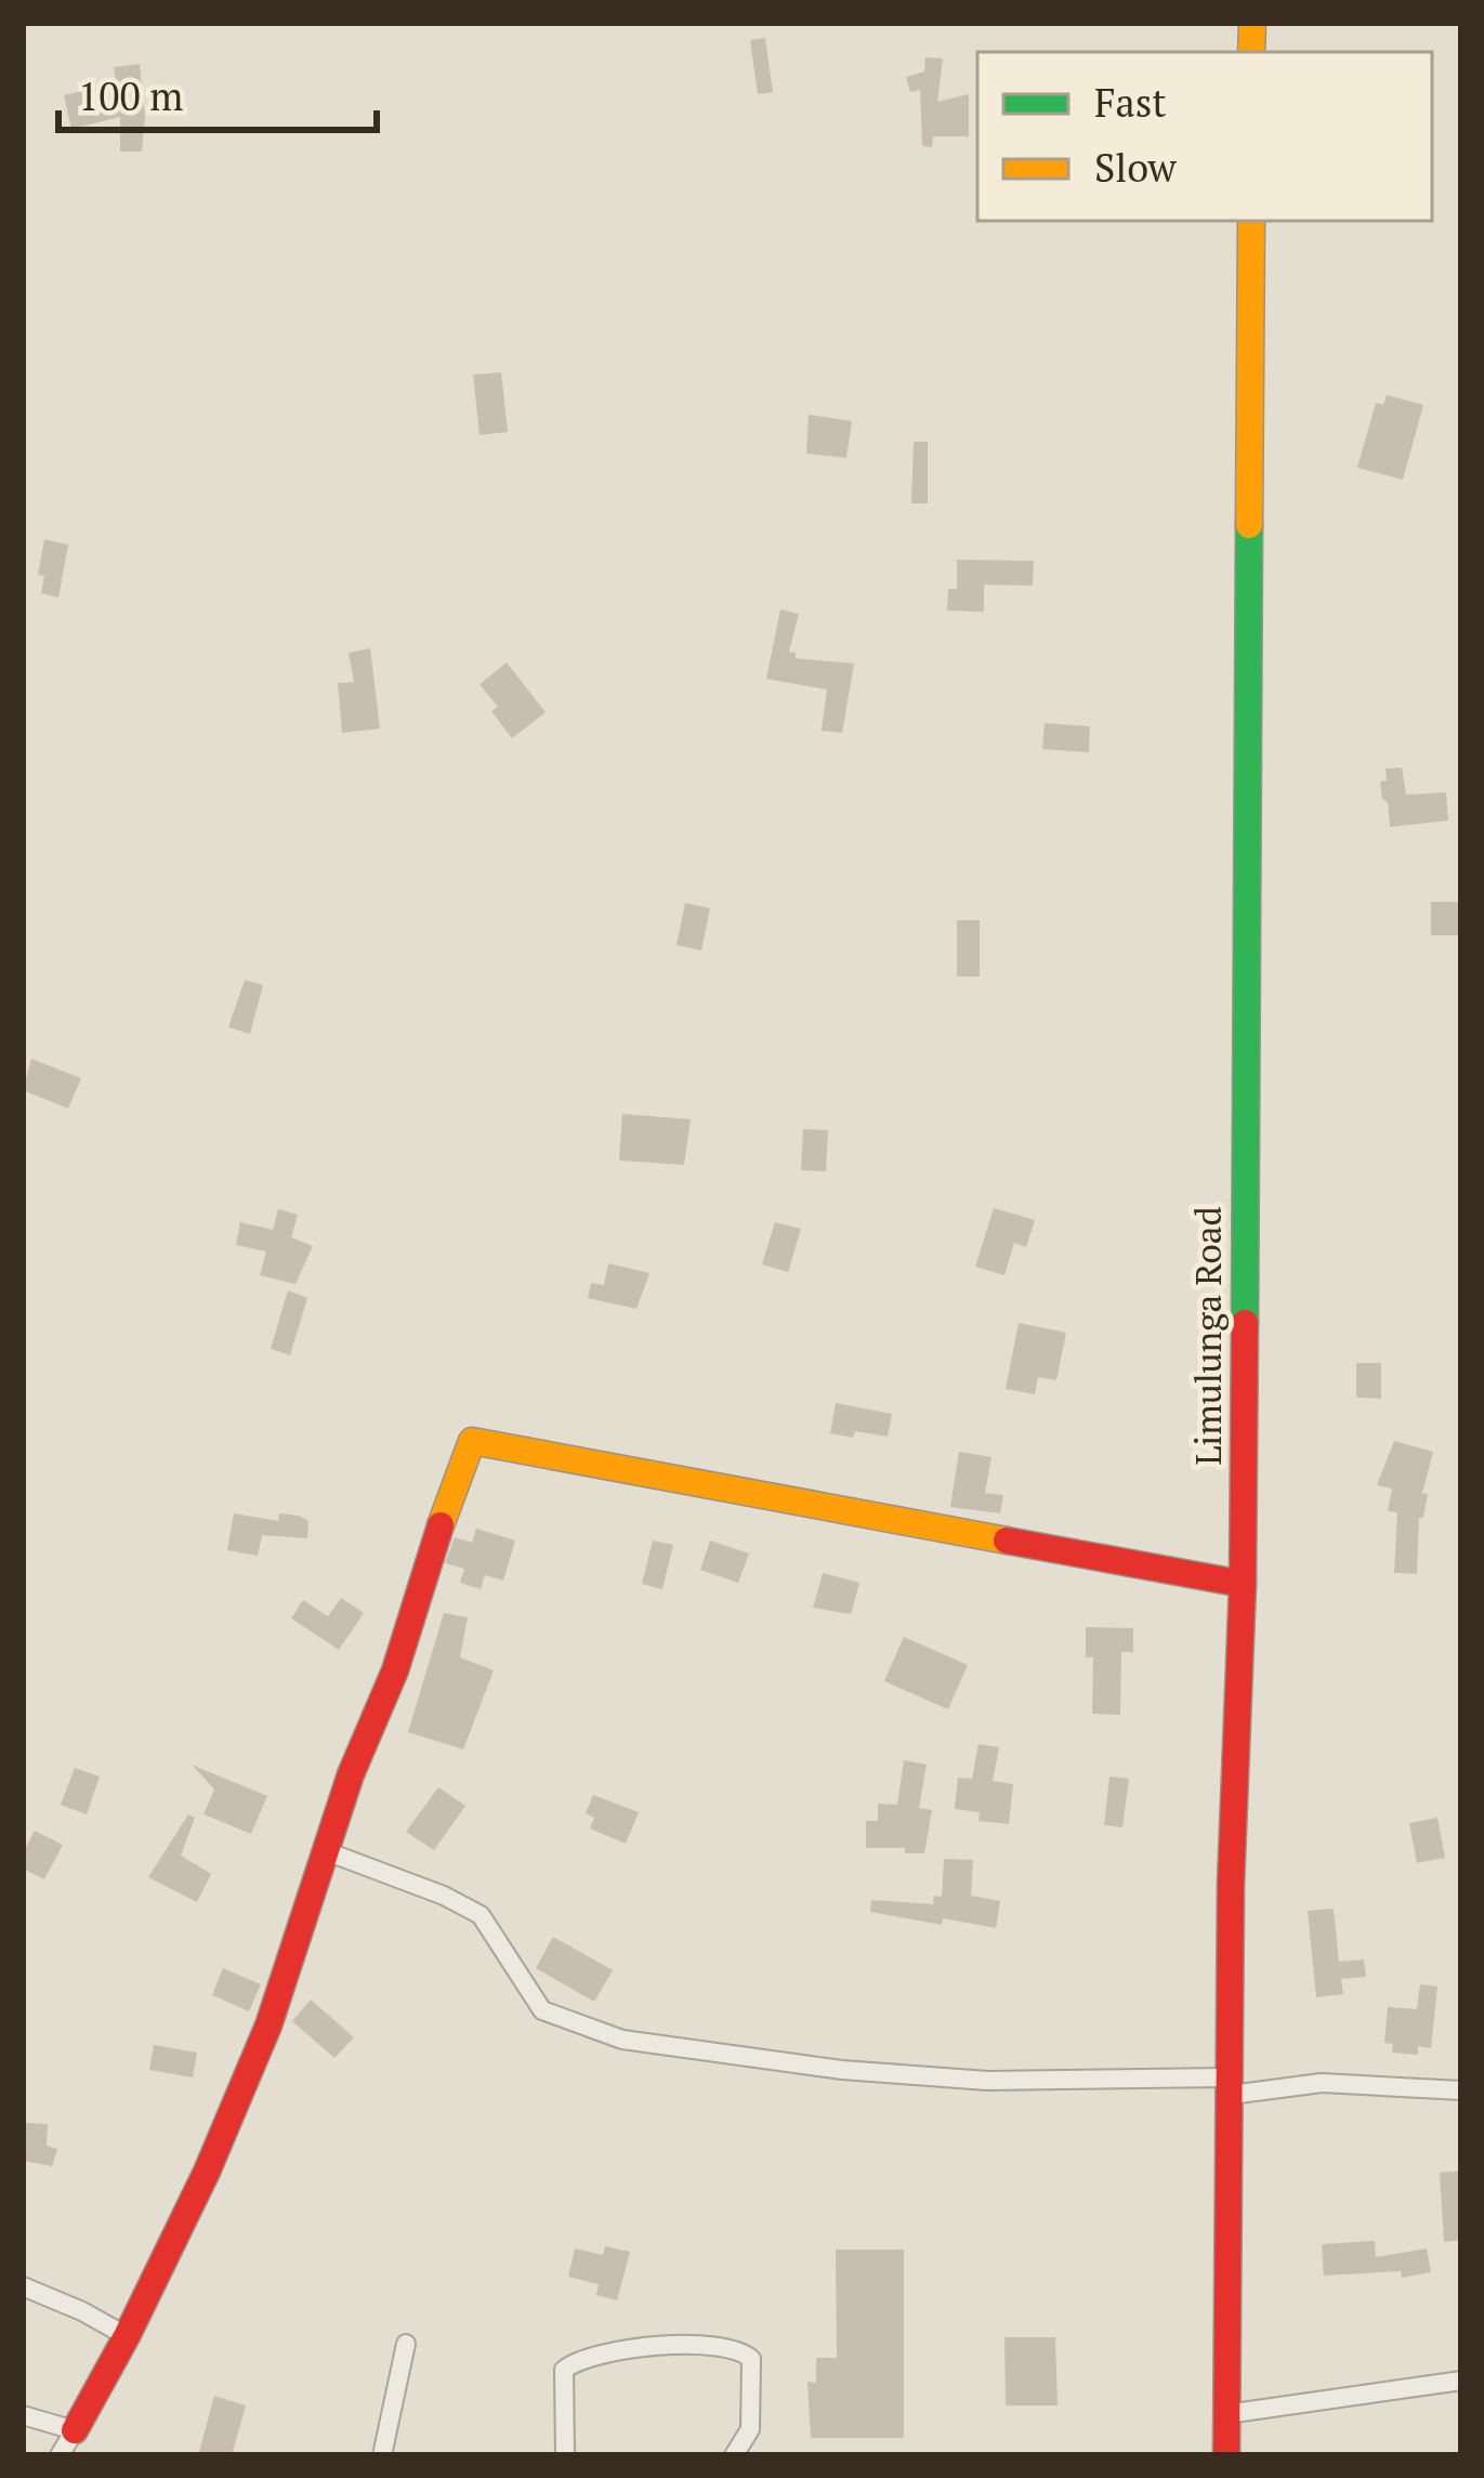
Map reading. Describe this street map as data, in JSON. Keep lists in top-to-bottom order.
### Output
{
  "streets": {
    "main road": ["Limulunga Road"]
  },
  "legend": ["Fast", "Slow"],
  "scale_bar": "100 m"
}
